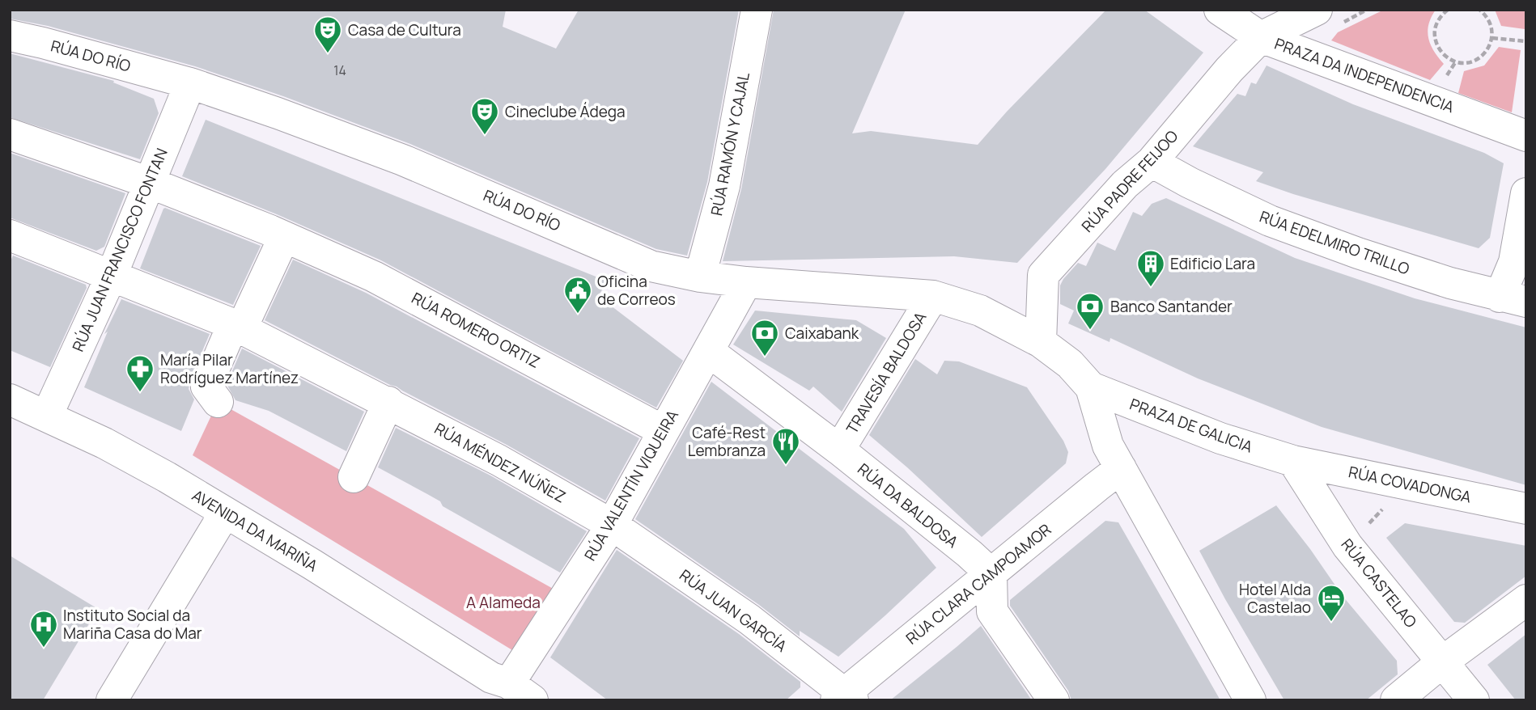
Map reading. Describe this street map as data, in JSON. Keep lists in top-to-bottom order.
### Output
{
  "streets": {
    "street": [
      "RÚA DO RÍO",
      "PRAZA DA INDEPENDENCIA",
      "RÚA RAMÓN Y CAJAL",
      "RÚA PADRE FEIJOO",
      "RÚA EDELMIRO TRILLO",
      "RÚA JUAN FRANCISCO FONTAN",
      "RÚA ROMERO ORTIZ",
      "TRAVESÍA BALDOSA",
      "PRAZA DE GALICIA",
      "RÚA MÉNDEZ NÚÑEZ",
      "RÚA COVADONGA",
      "RÚA VALENTÍN VIQUEIRA",
      "RÚA DA BALDOSA",
      "AVENIDA DA MARIÑA",
      "RÚA CASTELAO",
      "RÚA CLARA CAMPOAMOR",
      "RÚA JUAN GARCÍA"
    ]
  },
  "crossings": [
    ["RÚA DO RÍO", "RÚA RAMÓN Y CAJAL"],
    ["RÚA DO RÍO", "RÚA PADRE FEIJOO"],
    ["RÚA DO RÍO", "RÚA JUAN FRANCISCO FONTAN"],
    ["RÚA DO RÍO", "TRAVESÍA BALDOSA"],
    ["RÚA DO RÍO", "PRAZA DE GALICIA"],
    ["RÚA DO RÍO", "RÚA VALENTÍN VIQUEIRA"],
    ["PRAZA DA INDEPENDENCIA", "RÚA PADRE FEIJOO"],
    ["RÚA PADRE FEIJOO", "RÚA EDELMIRO TRILLO"],
    ["RÚA PADRE FEIJOO", "PRAZA DE GALICIA"],
    ["RÚA JUAN FRANCISCO FONTAN", "RÚA ROMERO ORTIZ"],
    ["RÚA JUAN FRANCISCO FONTAN", "RÚA MÉNDEZ NÚÑEZ"],
    ["RÚA JUAN FRANCISCO FONTAN", "AVENIDA DA MARIÑA"],
    ["RÚA ROMERO ORTIZ", "RÚA VALENTÍN VIQUEIRA"],
    ["TRAVESÍA BALDOSA", "RÚA DA BALDOSA"],
    ["PRAZA DE GALICIA", "RÚA COVADONGA"],
    ["PRAZA DE GALICIA", "RÚA CASTELAO"],
    ["PRAZA DE GALICIA", "RÚA CLARA CAMPOAMOR"],
    ["RÚA MÉNDEZ NÚÑEZ", "RÚA VALENTÍN VIQUEIRA"],
    ["RÚA MÉNDEZ NÚÑEZ", "RÚA JUAN GARCÍA"],
    ["RÚA COVADONGA", "RÚA CASTELAO"],
    ["RÚA VALENTÍN VIQUEIRA", "RÚA DA BALDOSA"],
    ["RÚA VALENTÍN VIQUEIRA", "AVENIDA DA MARIÑA"],
    ["RÚA VALENTÍN VIQUEIRA", "RÚA JUAN GARCÍA"],
    ["RÚA DA BALDOSA", "RÚA CLARA CAMPOAMOR"],
    ["RÚA CLARA CAMPOAMOR", "RÚA JUAN GARCÍA"]
  ],
  "parks": ["A Alameda"],
  "places": {
    "theatre": ["Casa de Cultura", "Cineclube Ádega"],
    "building": ["Edificio Lara"],
    "public building": ["Oficina de Correos"],
    "bank": ["Banco Santander", "Caixabank"],
    "pharmacy": ["María Pilar Rodríguez Martínez"],
    "restaurant": ["Café-Rest Lembranza"],
    "hotel": ["Hotel Alda Castelao"],
    "hospital": ["Instituto Social da Mariña Casa do Mar"]
  },
  "house_numbers": ["14"]
}
